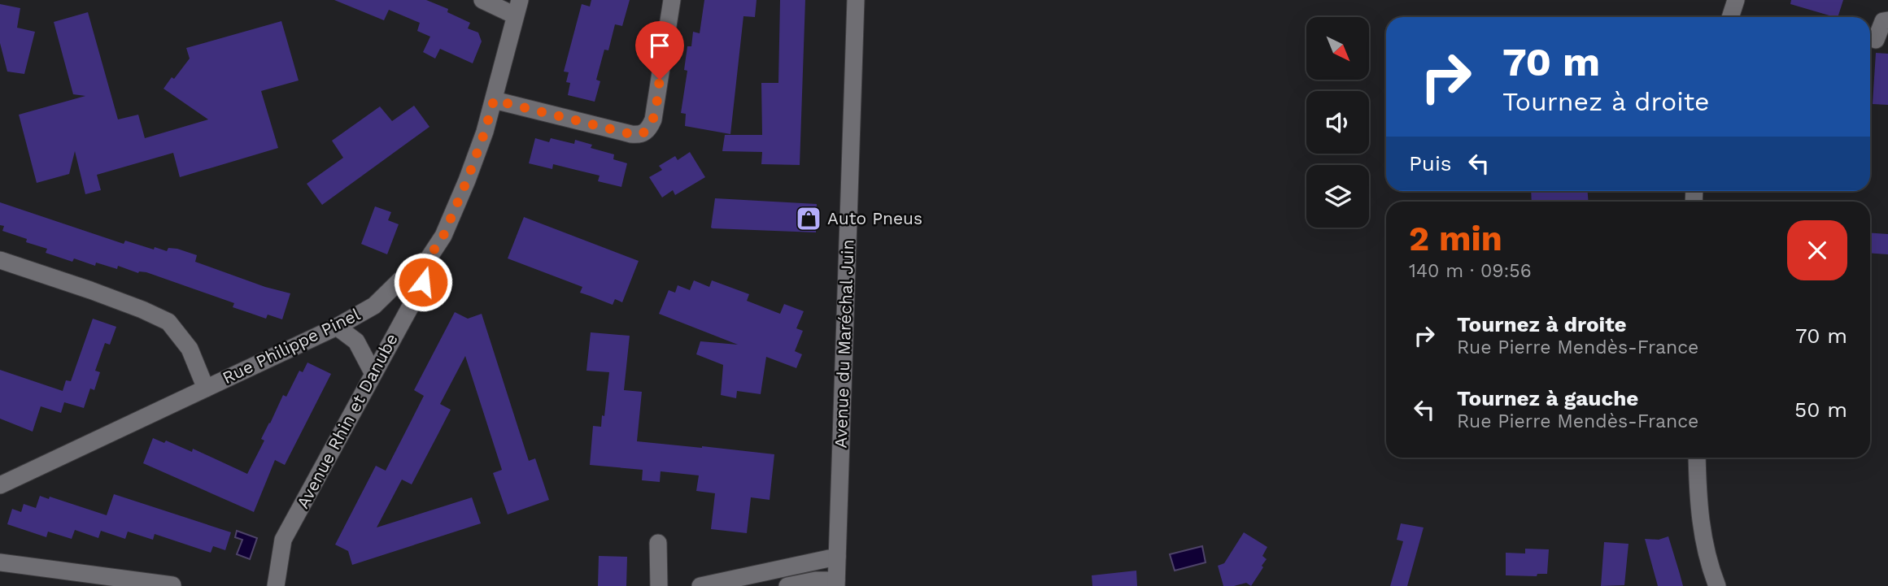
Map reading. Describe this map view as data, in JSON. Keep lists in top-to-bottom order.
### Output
{
  "streets": {
    "street": ["Avenue du Maréchal Juin", "Rue Philippe Pinel", "Avenue Rhin et Danube"]
  },
  "crossings": [
    ["Rue Philippe Pinel", "Avenue Rhin et Danube"]
  ],
  "places": {
    "shop": ["Auto Pneus"]
  },
  "north": "bottom right",
  "page": {
    "turn": ["70 m", "Tournez à droite"],
    "then": "Puis",
    "heading": ["2 min", "140 m · 09:56"],
    "list": [
      {
        "name": "Tournez à droite",
        "note": "Rue Pierre Mendès-France",
        "value": "70 m"
      },
      {
        "name": "Tournez à gauche",
        "note": "Rue Pierre Mendès-France",
        "value": "50 m"
      }
    ]
  }
}
